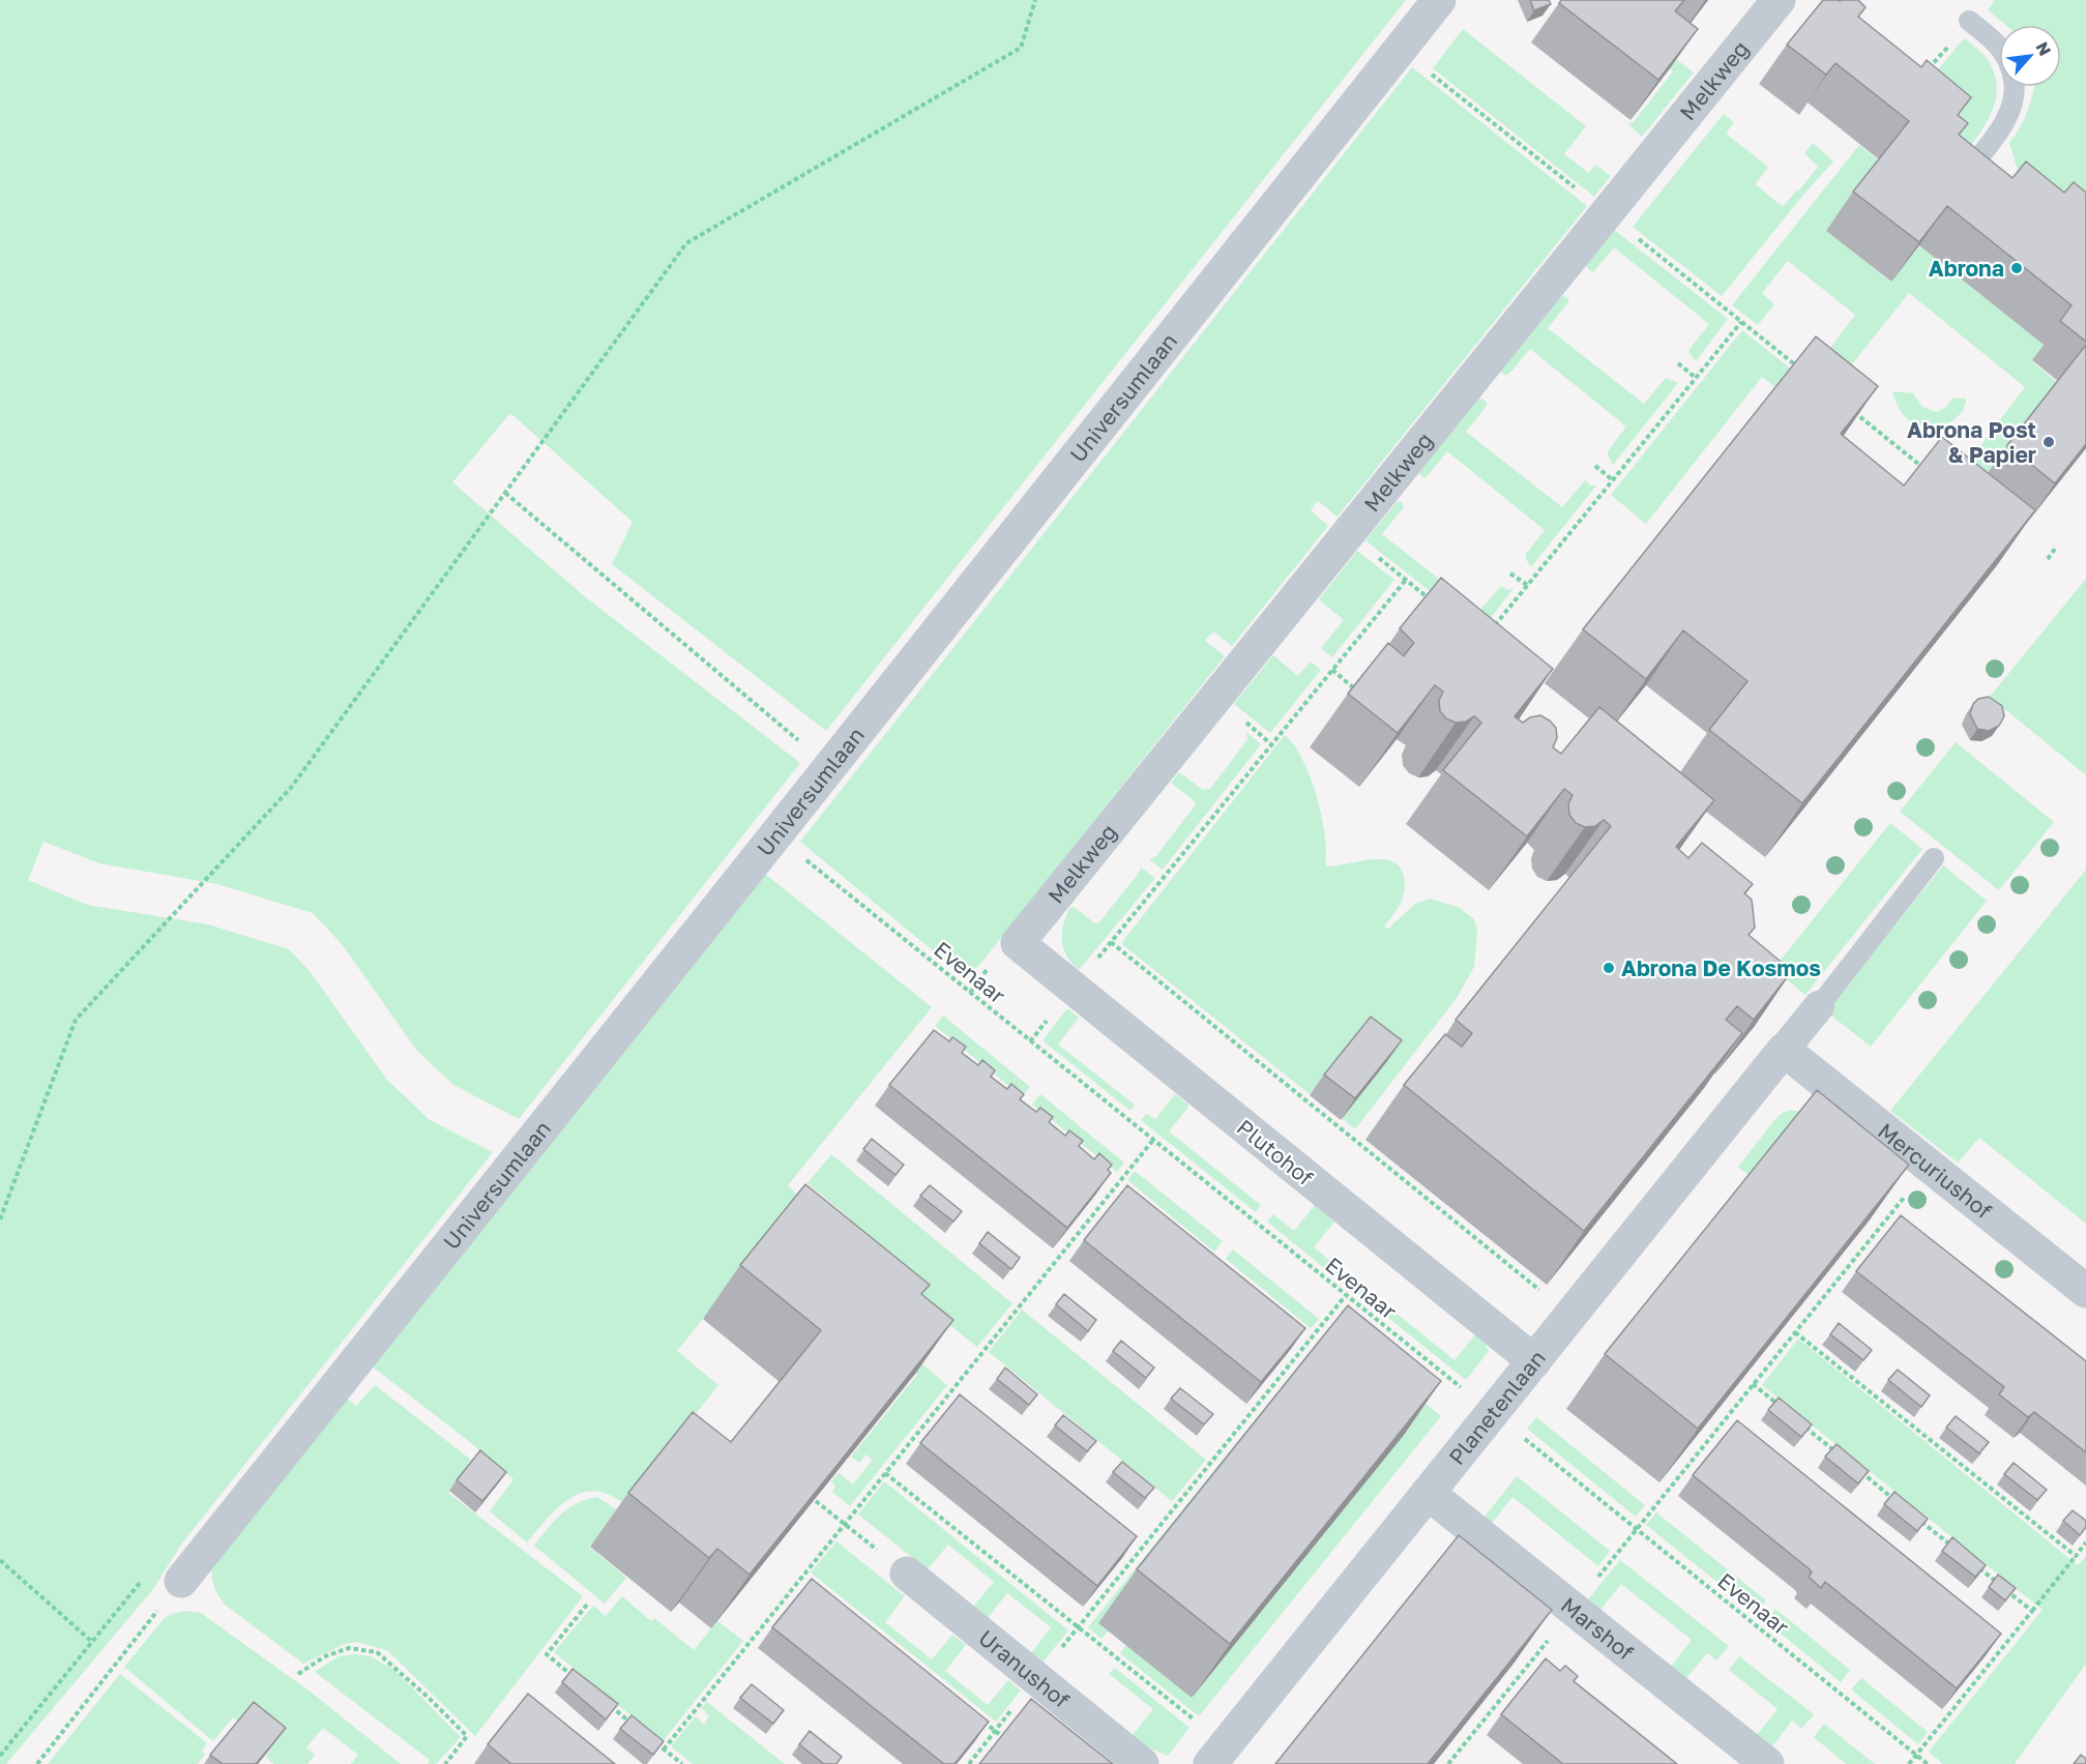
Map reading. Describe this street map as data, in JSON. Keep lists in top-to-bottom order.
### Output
{
  "streets": {
    "street": [
      "Melkweg",
      "Universumlaan",
      "Plutohof",
      "Mercuriushof",
      "Planetenlaan",
      "Marshof",
      "Uranushof"
    ],
    "path": ["Evenaar"]
  },
  "crossings": [
    ["Melkweg", "Plutohof"],
    ["Universumlaan", "Evenaar"],
    ["Evenaar", "Planetenlaan"],
    ["Plutohof", "Planetenlaan"],
    ["Mercuriushof", "Planetenlaan"],
    ["Planetenlaan", "Marshof"]
  ],
  "places": ["Abrona", "Abrona Post & Papier", "Abrona De Kosmos"],
  "north": "top right"
}
